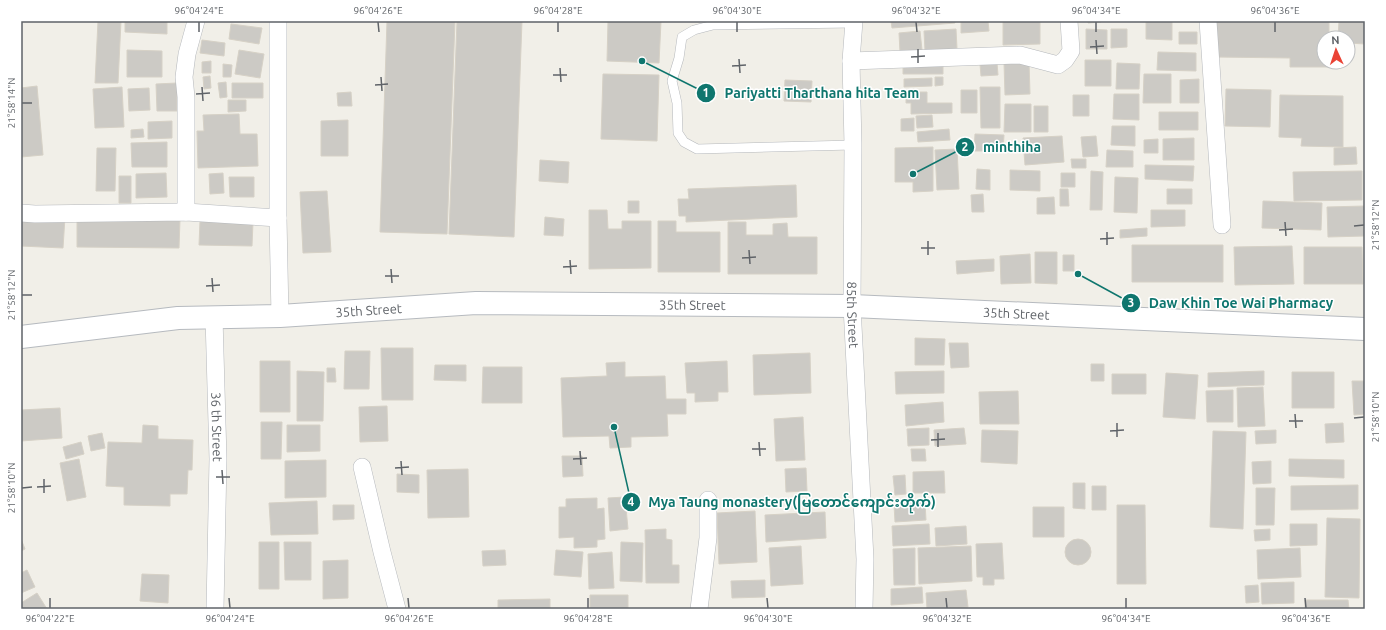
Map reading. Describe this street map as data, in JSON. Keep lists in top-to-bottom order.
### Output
{
  "streets": {
    "main road": ["35th Street"],
    "street": ["85th Street", "36 th Street"]
  },
  "crossings": [
    ["35th Street", "85th Street"],
    ["35th Street", "36 th Street"]
  ],
  "places": [
    "Pariyatti Tharthana hita Team",
    "minthiha",
    "Daw Khin Toe Wai Pharmacy",
    "Mya Taung monastery(မြတောင်ကျောင်းတိုက်)"
  ],
  "north": "top",
  "coordinates": [
    "96°04'24\"E",
    "96°04'26\"E",
    "96°04'28\"E",
    "96°04'30\"E",
    "96°04'32\"E",
    "96°04'34\"E",
    "96°04'36\"E",
    "21°58'14\"N",
    "21°58'12\"N",
    "21°58'10\"N",
    "96°04'22\"E"
  ]
}
